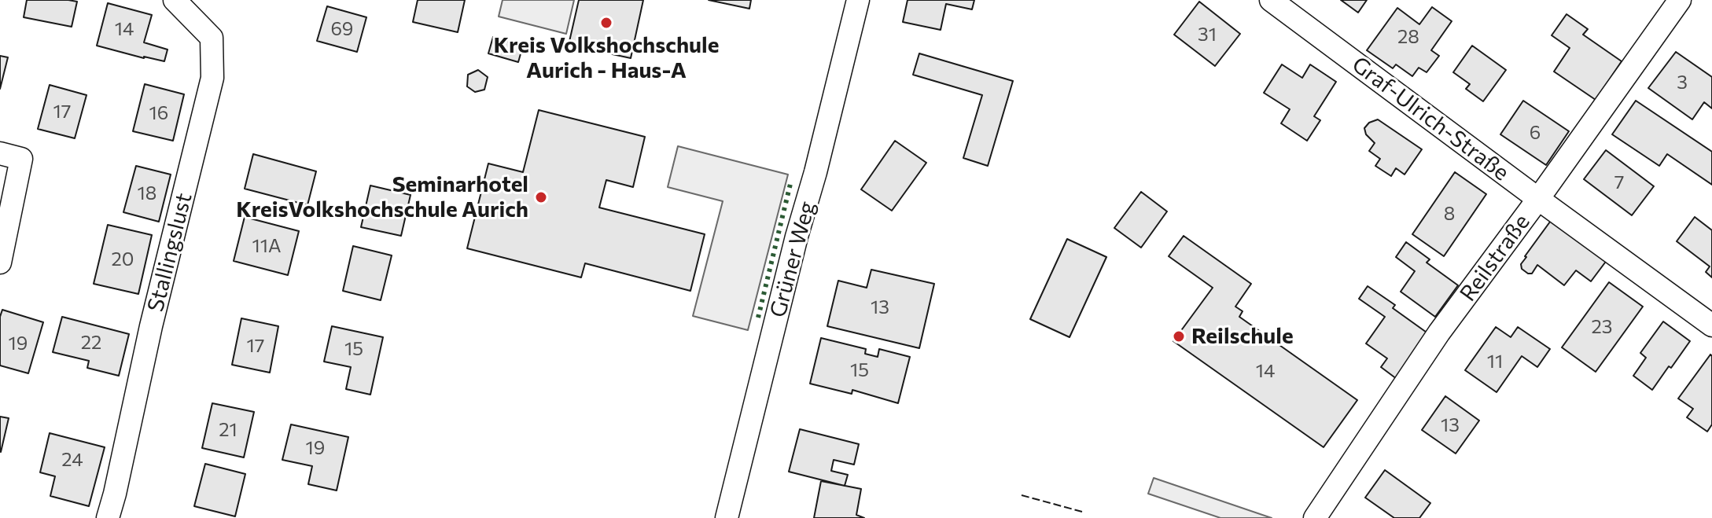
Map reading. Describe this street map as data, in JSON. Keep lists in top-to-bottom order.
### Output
{
  "streets": {
    "street": [
      "Graf-Ulrich-Straße",
      "Stallingslust",
      "Reilstraße",
      "Grüner Weg"
    ]
  },
  "crossings": [
    ["Graf-Ulrich-Straße", "Reilstraße"]
  ],
  "places": ["Kreis Volkshochschule Aurich - Haus-A", "Seminarhotel KreisVolkshochschule Aurich", "Reilschule"],
  "house_numbers": [
    "14",
    "69",
    "31",
    "28",
    "3",
    "17",
    "16",
    "6",
    "7",
    "18",
    "8",
    "11A",
    "20",
    "13",
    "23",
    "22",
    "19",
    "17",
    "15",
    "11",
    "15",
    "14",
    "13",
    "21",
    "19",
    "24"
  ]
}
